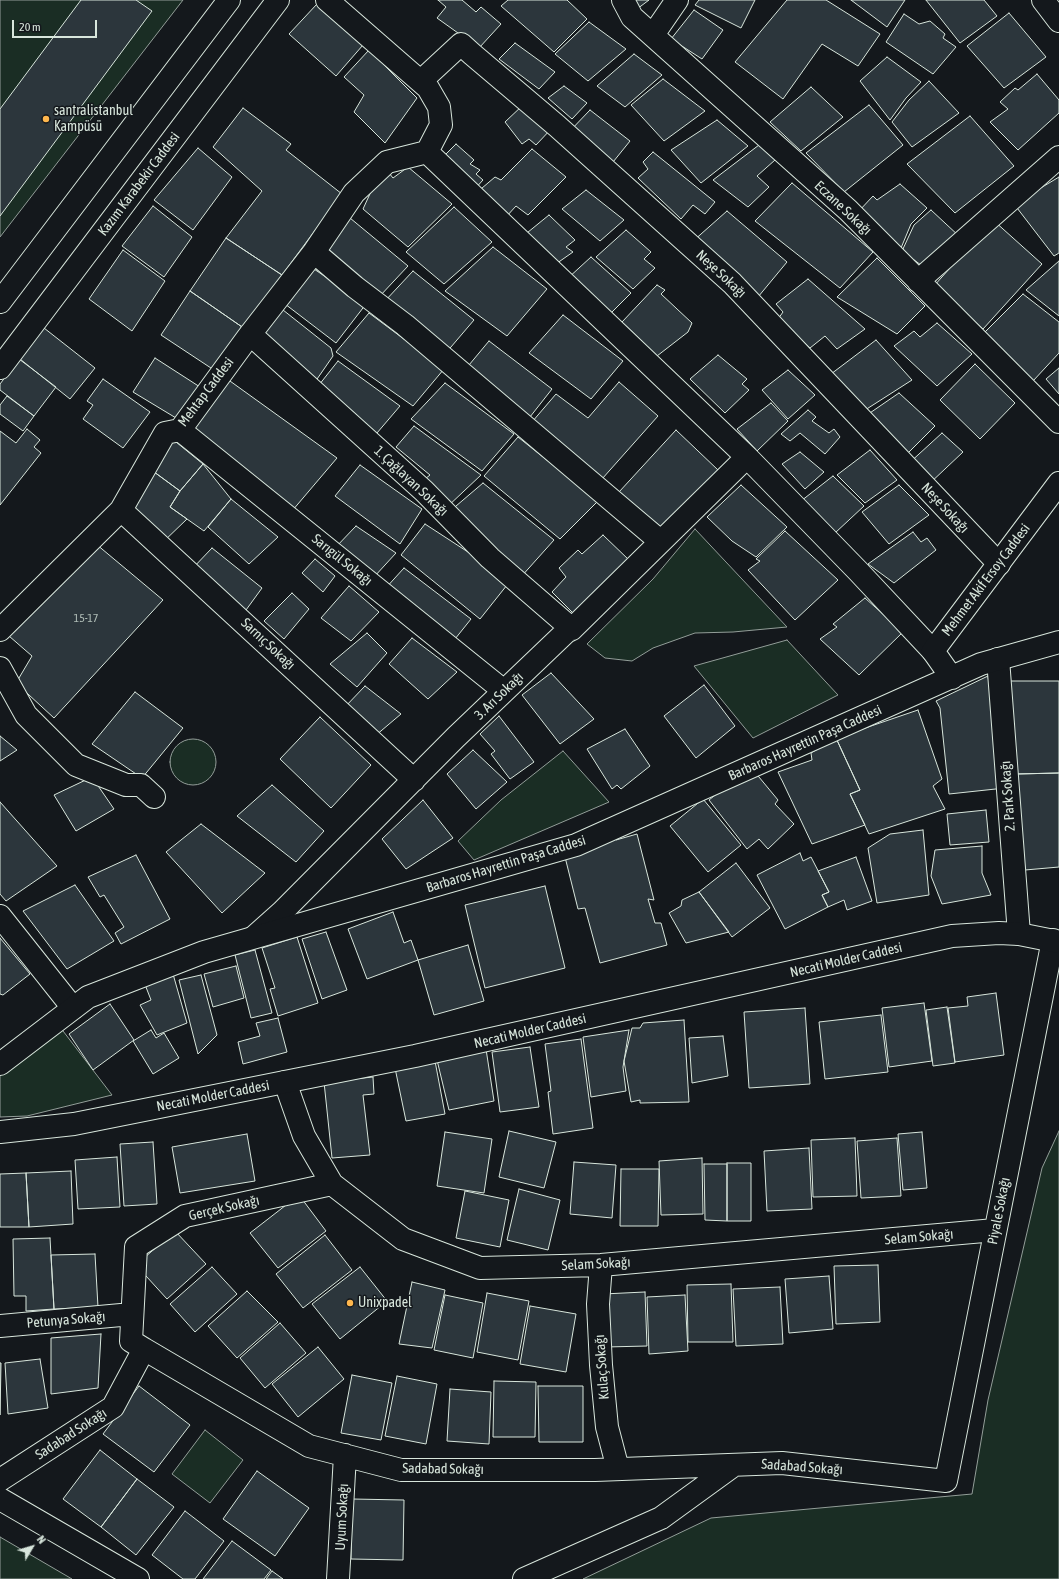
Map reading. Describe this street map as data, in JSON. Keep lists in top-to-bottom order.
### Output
{
  "streets": {
    "street": [
      "Kazım Karabekir Caddesi",
      "Eczane Sokağı",
      "Neşe Sokağı",
      "Mehtap Caddesi",
      "1. Çağlayan Sokağı",
      "Sarıgül Sokağı",
      "Mehmet Akif Ersoy Caddesi",
      "Sarnıç Sokağı",
      "3. Arı Sokağı",
      "Barbaros Hayrettin Paşa Caddesi",
      "2. Park Sokağı",
      "Necati Molder Caddesi",
      "Gerçek Sokağı",
      "Piyale Sokağı",
      "Selam Sokağı",
      "Petunya Sokağı",
      "Kulaç Sokağı",
      "Sadabad Sokağı",
      "Uyum Sokağı"
    ]
  },
  "crossings": [
    ["Neşe Sokağı", "Mehmet Akif Ersoy Caddesi"],
    ["Mehtap Caddesi", "1. Çağlayan Sokağı"],
    ["Mehtap Caddesi", "Sarıgül Sokağı"],
    ["Mehtap Caddesi", "Sarnıç Sokağı"],
    ["1. Çağlayan Sokağı", "3. Arı Sokağı"],
    ["Sarıgül Sokağı", "3. Arı Sokağı"],
    ["Mehmet Akif Ersoy Caddesi", "Barbaros Hayrettin Paşa Caddesi"],
    ["Sarnıç Sokağı", "3. Arı Sokağı"],
    ["3. Arı Sokağı", "Barbaros Hayrettin Paşa Caddesi"],
    ["Barbaros Hayrettin Paşa Caddesi", "2. Park Sokağı"],
    ["2. Park Sokağı", "Necati Molder Caddesi"],
    ["Necati Molder Caddesi", "Piyale Sokağı"],
    ["Necati Molder Caddesi", "Selam Sokağı"],
    ["Gerçek Sokağı", "Selam Sokağı"],
    ["Gerçek Sokağı", "Petunya Sokağı"],
    ["Gerçek Sokağı", "Sadabad Sokağı"],
    ["Piyale Sokağı", "Selam Sokağı"],
    ["Piyale Sokağı", "Sadabad Sokağı"],
    ["Selam Sokağı", "Kulaç Sokağı"],
    ["Kulaç Sokağı", "Sadabad Sokağı"],
    ["Sadabad Sokağı", "Uyum Sokağı"]
  ],
  "places": ["santralistanbul Kampüsü", "Unixpadel"],
  "house_numbers": ["15-17"],
  "scale_bar": "20 m",
  "north": "top right"
}
